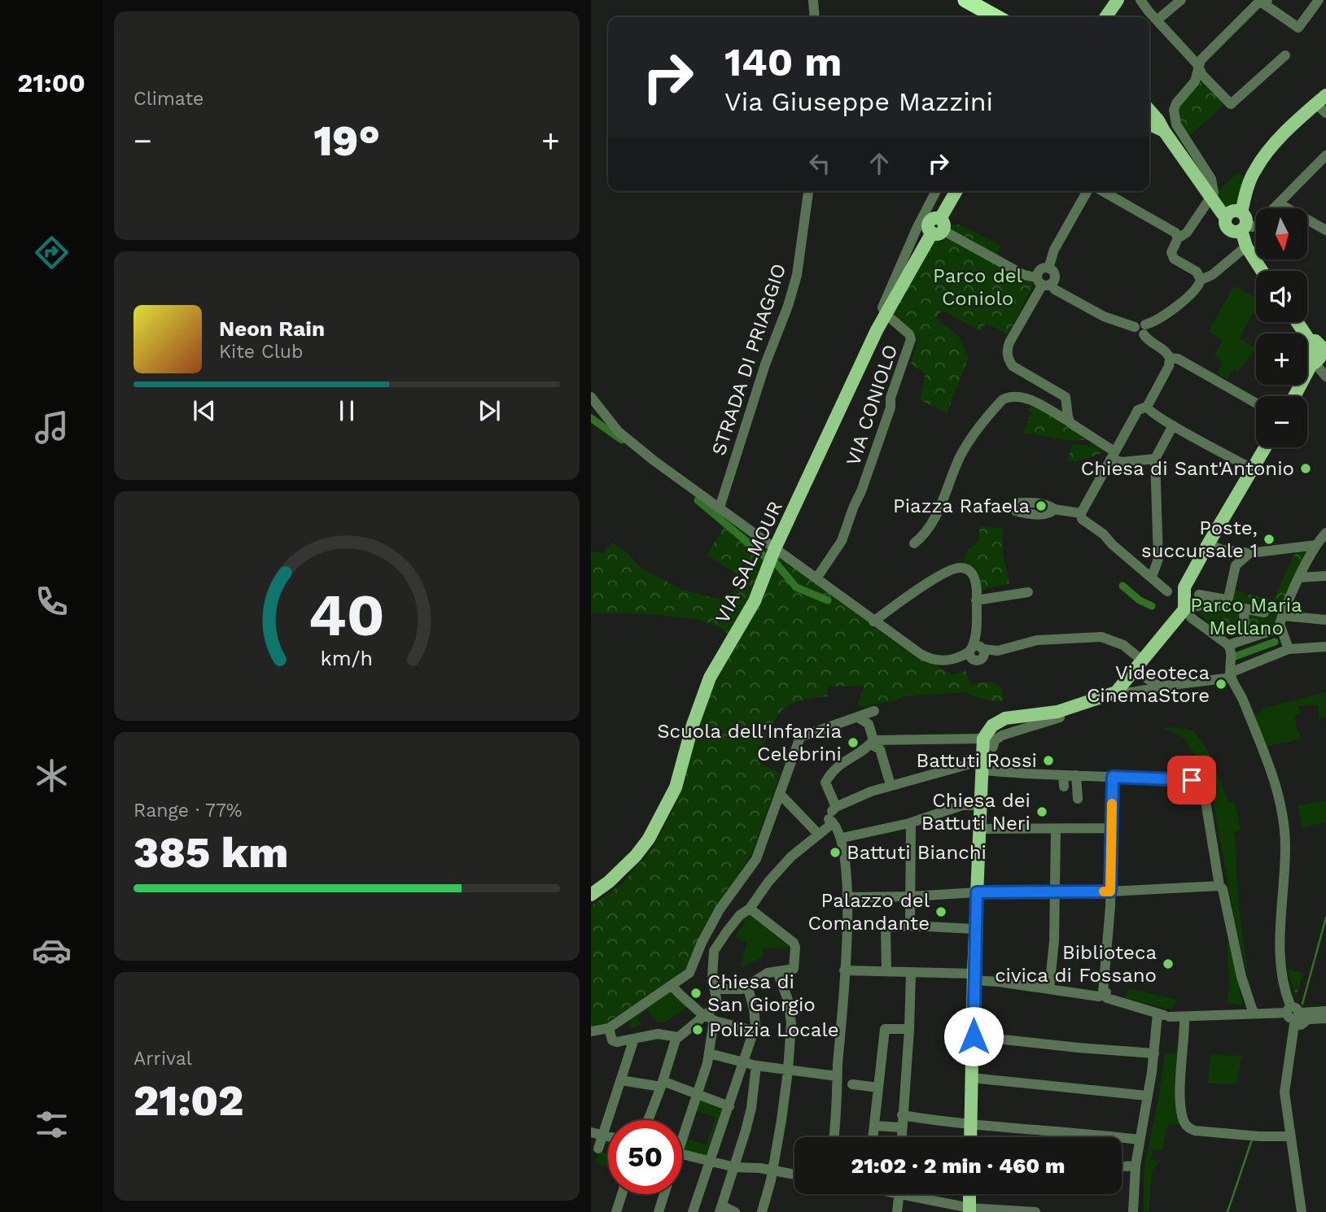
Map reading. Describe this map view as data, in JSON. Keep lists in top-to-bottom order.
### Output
{
  "streets": {
    "main road": ["VIA SALMOUR"],
    "street": ["STRADA DI PRIAGGIO", "VIA CONIOLO"]
  },
  "crossings": [
    ["VIA CONIOLO", "VIA SALMOUR"]
  ],
  "parks": ["Parco del Coniolo", "Parco Maria Mellano"],
  "places": [
    "Chiesa di Sant'Antonio",
    "Piazza Rafaela",
    "Poste, succursale 1",
    "Videoteca CinemaStore",
    "Scuola dell'Infanzia Celebrini",
    "Battuti Rossi",
    "Chiesa dei Battuti Neri",
    "Battuti Bianchi",
    "Palazzo del Comandante",
    "Biblioteca civica di Fossano",
    "Chiesa di San Giorgio",
    "Polizia Locale"
  ],
  "north": "bottom",
  "page": {
    "tabs": "21:00",
    "tile": [
      "Climate",
      ["Range · 77%", "385 km"],
      ["Arrival", "21:02"]
    ],
    "turn": ["140 m", "Via Giuseppe Mazzini"],
    "heat": ["−", "19°", "+"],
    "map_buttons": ["+", "−"],
    "song": ["Neon Rain", "Kite Club"],
    "limit": "50",
    "trip": "21:02 · 2 min · 460 m",
    "gauge": ["40", "km/h"]
  }
}
